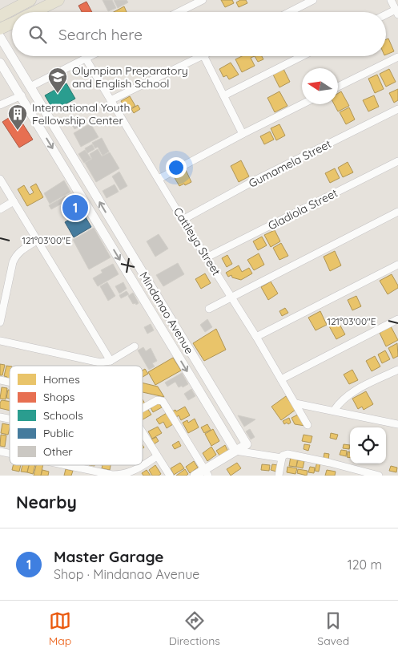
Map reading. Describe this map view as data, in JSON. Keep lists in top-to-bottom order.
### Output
{
  "streets": {
    "street": [
      "Gumamela Street",
      "Gladiola Street",
      "Cattleya Street",
      "Mindanao Avenue"
    ]
  },
  "crossings": [
    ["Gumamela Street", "Cattleya Street"],
    ["Gladiola Street", "Cattleya Street"]
  ],
  "places": {
    "school or university": ["Olympian Preparatory and English School"],
    "building": ["International Youth Fellowship Center"]
  },
  "legend": [
    "Homes",
    "Shops",
    "Schools",
    "Public",
    "Other"
  ],
  "north": "left",
  "page": {
    "search": "Search here",
    "pins": "1",
    "heading": "Nearby",
    "list": [
      {
        "mark": "1",
        "name": "Master Garage",
        "note": "Shop · Mindanao Avenue",
        "value": "120 m"
      }
    ],
    "nav": ["Map", "Directions", "Saved"]
  },
  "coordinates": ["121°03'00\"E"]
}
